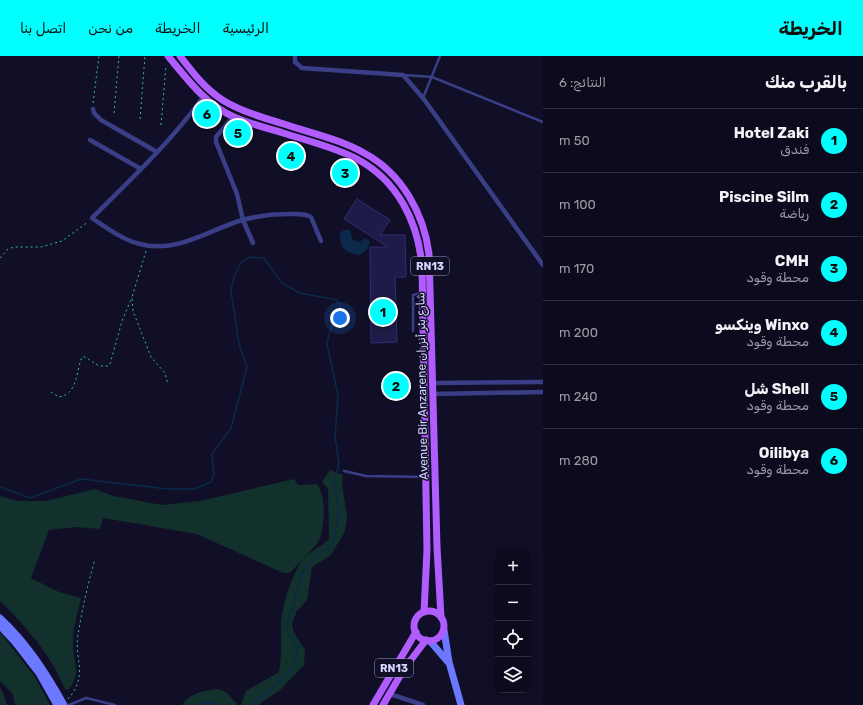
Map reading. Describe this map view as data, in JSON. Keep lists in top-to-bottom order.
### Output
{
  "streets": {
    "main road": ["RN13", "Avenue Bir Anzarene شارع بئر أنزران"]
  },
  "crossings": [
    ["RN13", "Avenue Bir Anzarene شارع بئر أنزران"]
  ],
  "page": {
    "header": "الخريطة",
    "nav": [
      "الرئيسية",
      "الخريطة",
      "من نحن",
      "اتصل بنا"
    ],
    "heading": ["بالقرب منك", "النتائج: 6"],
    "pins": [
      "6",
      "5",
      "4",
      "3",
      "1",
      "2"
    ],
    "list": [
      {
        "mark": "1",
        "name": "Hotel Zaki",
        "note": "فندق",
        "value": "50 m"
      },
      {
        "mark": "2",
        "name": "Piscine Silm",
        "note": "رياضة",
        "value": "100 m"
      },
      {
        "mark": "3",
        "name": "CMH",
        "note": "محطة وقود",
        "value": "170 m"
      },
      {
        "mark": "4",
        "name": "Winxo وينكسو",
        "note": "محطة وقود",
        "value": "200 m"
      },
      {
        "mark": "5",
        "name": "Shell شل",
        "note": "محطة وقود",
        "value": "240 m"
      },
      {
        "mark": "6",
        "name": "Oilibya",
        "note": "محطة وقود",
        "value": "280 m"
      }
    ],
    "map_buttons": ["+", "−"]
  }
}
